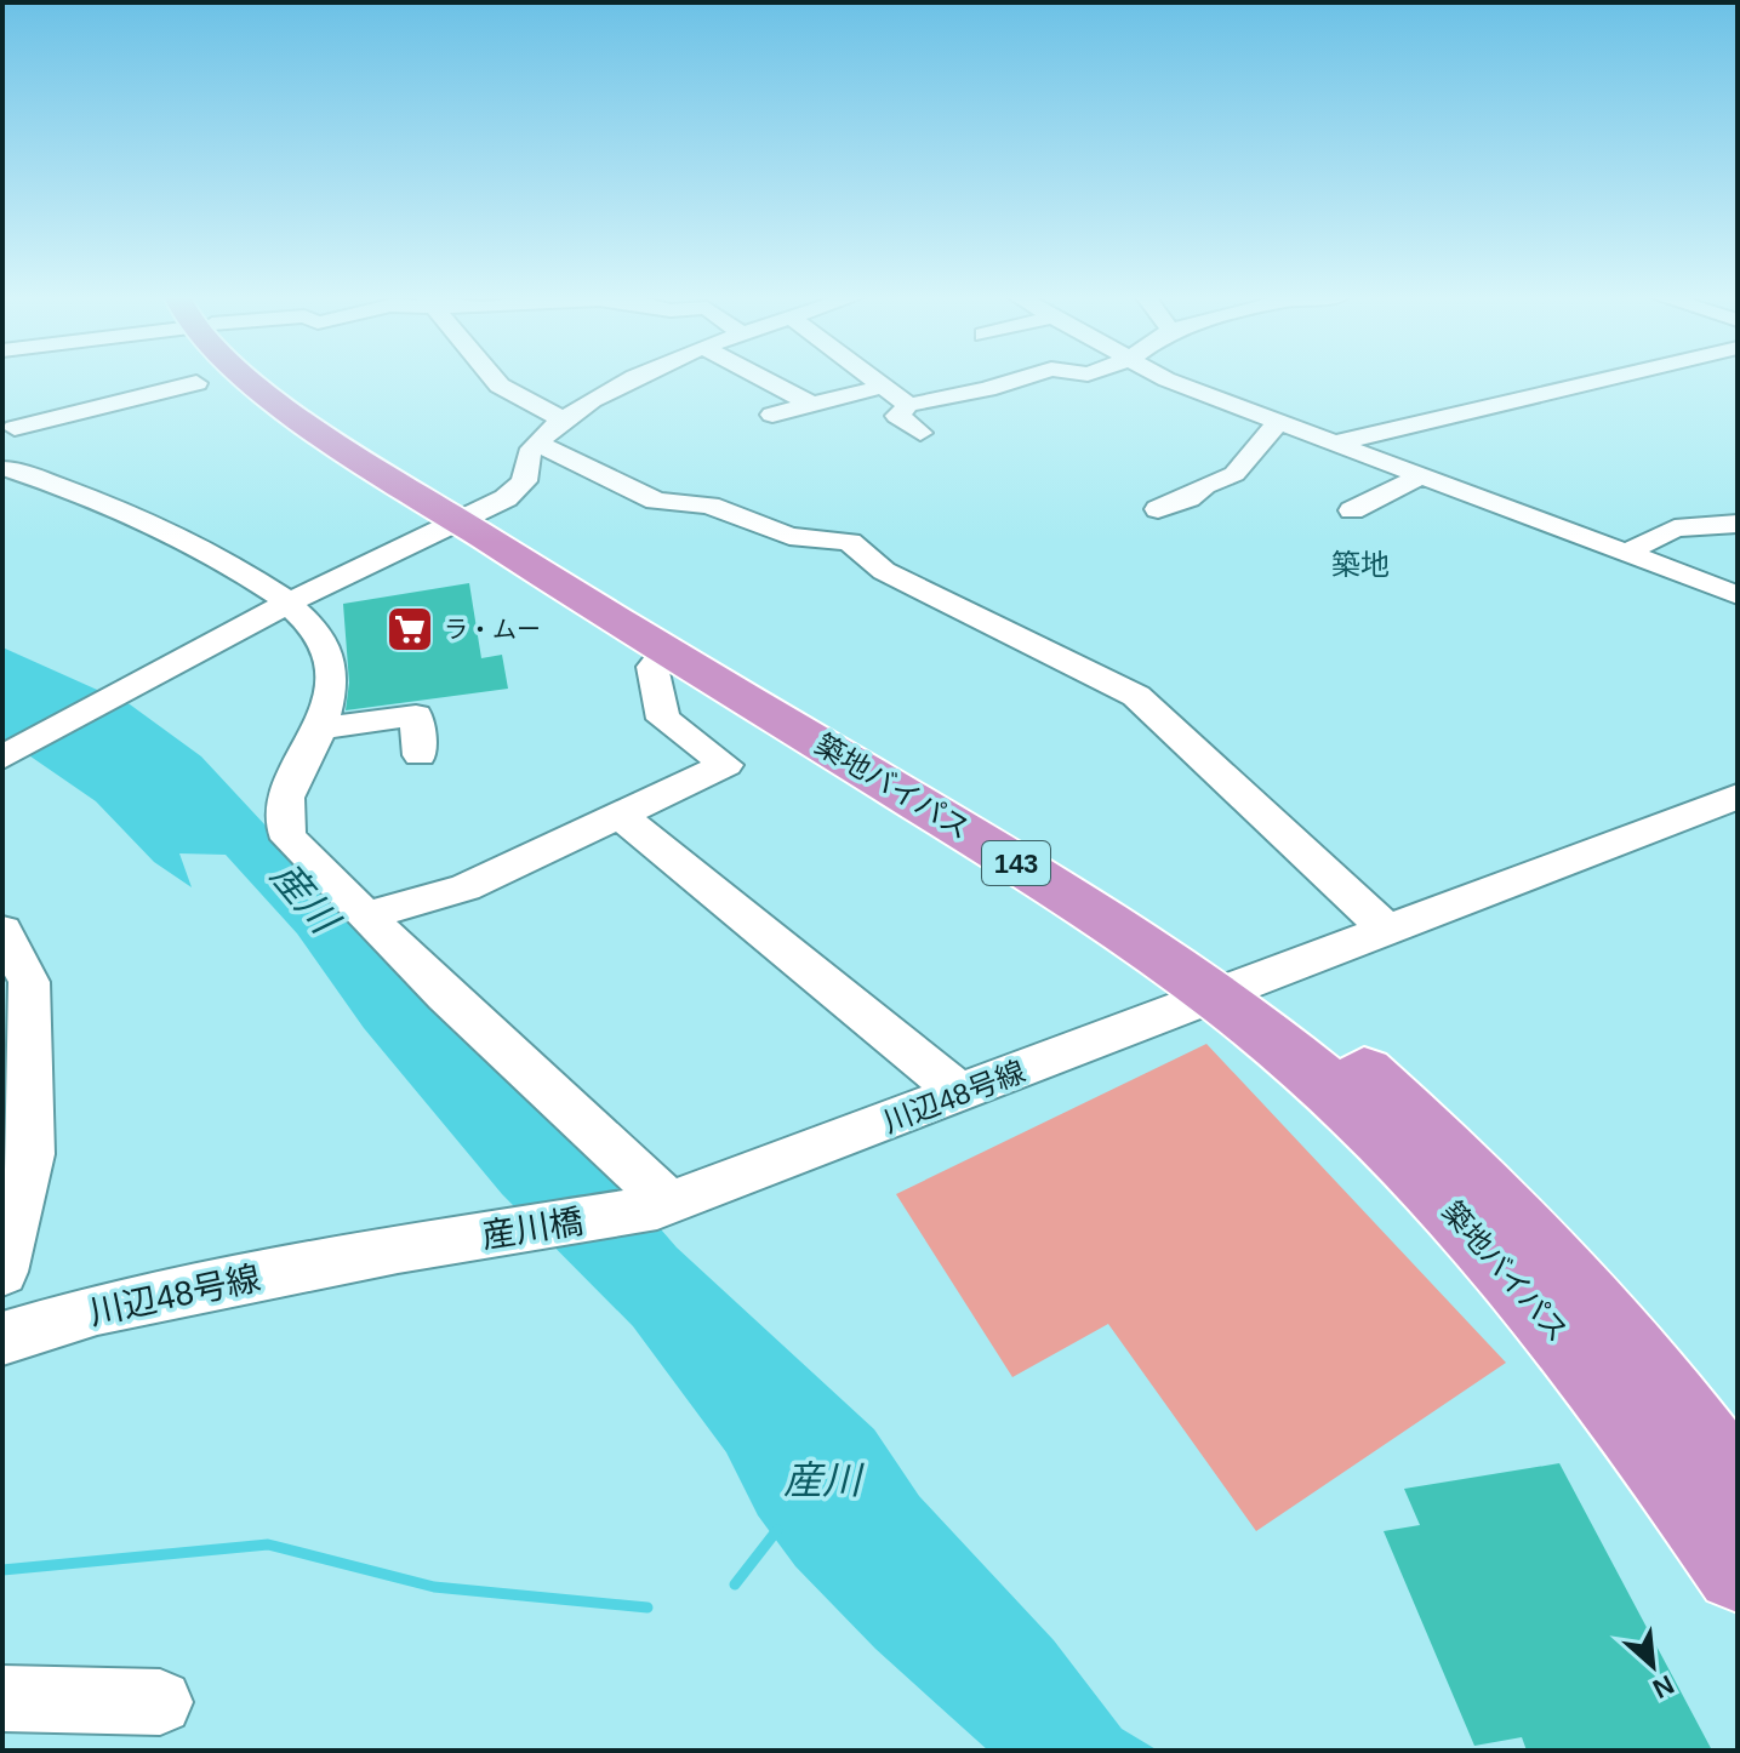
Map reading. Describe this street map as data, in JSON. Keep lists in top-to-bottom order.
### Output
{
  "streets": {
    "highway": ["築地バイパス", "143"],
    "street": ["川辺48号線", "産川橋"]
  },
  "crossings": [
    ["築地バイパス", "川辺48号線"],
    ["川辺48号線", "産川橋"]
  ],
  "districts": ["築地"],
  "water": ["産川"],
  "places": {
    "supermarket": ["ラ・ムー"]
  },
  "north": "bottom right"
}
